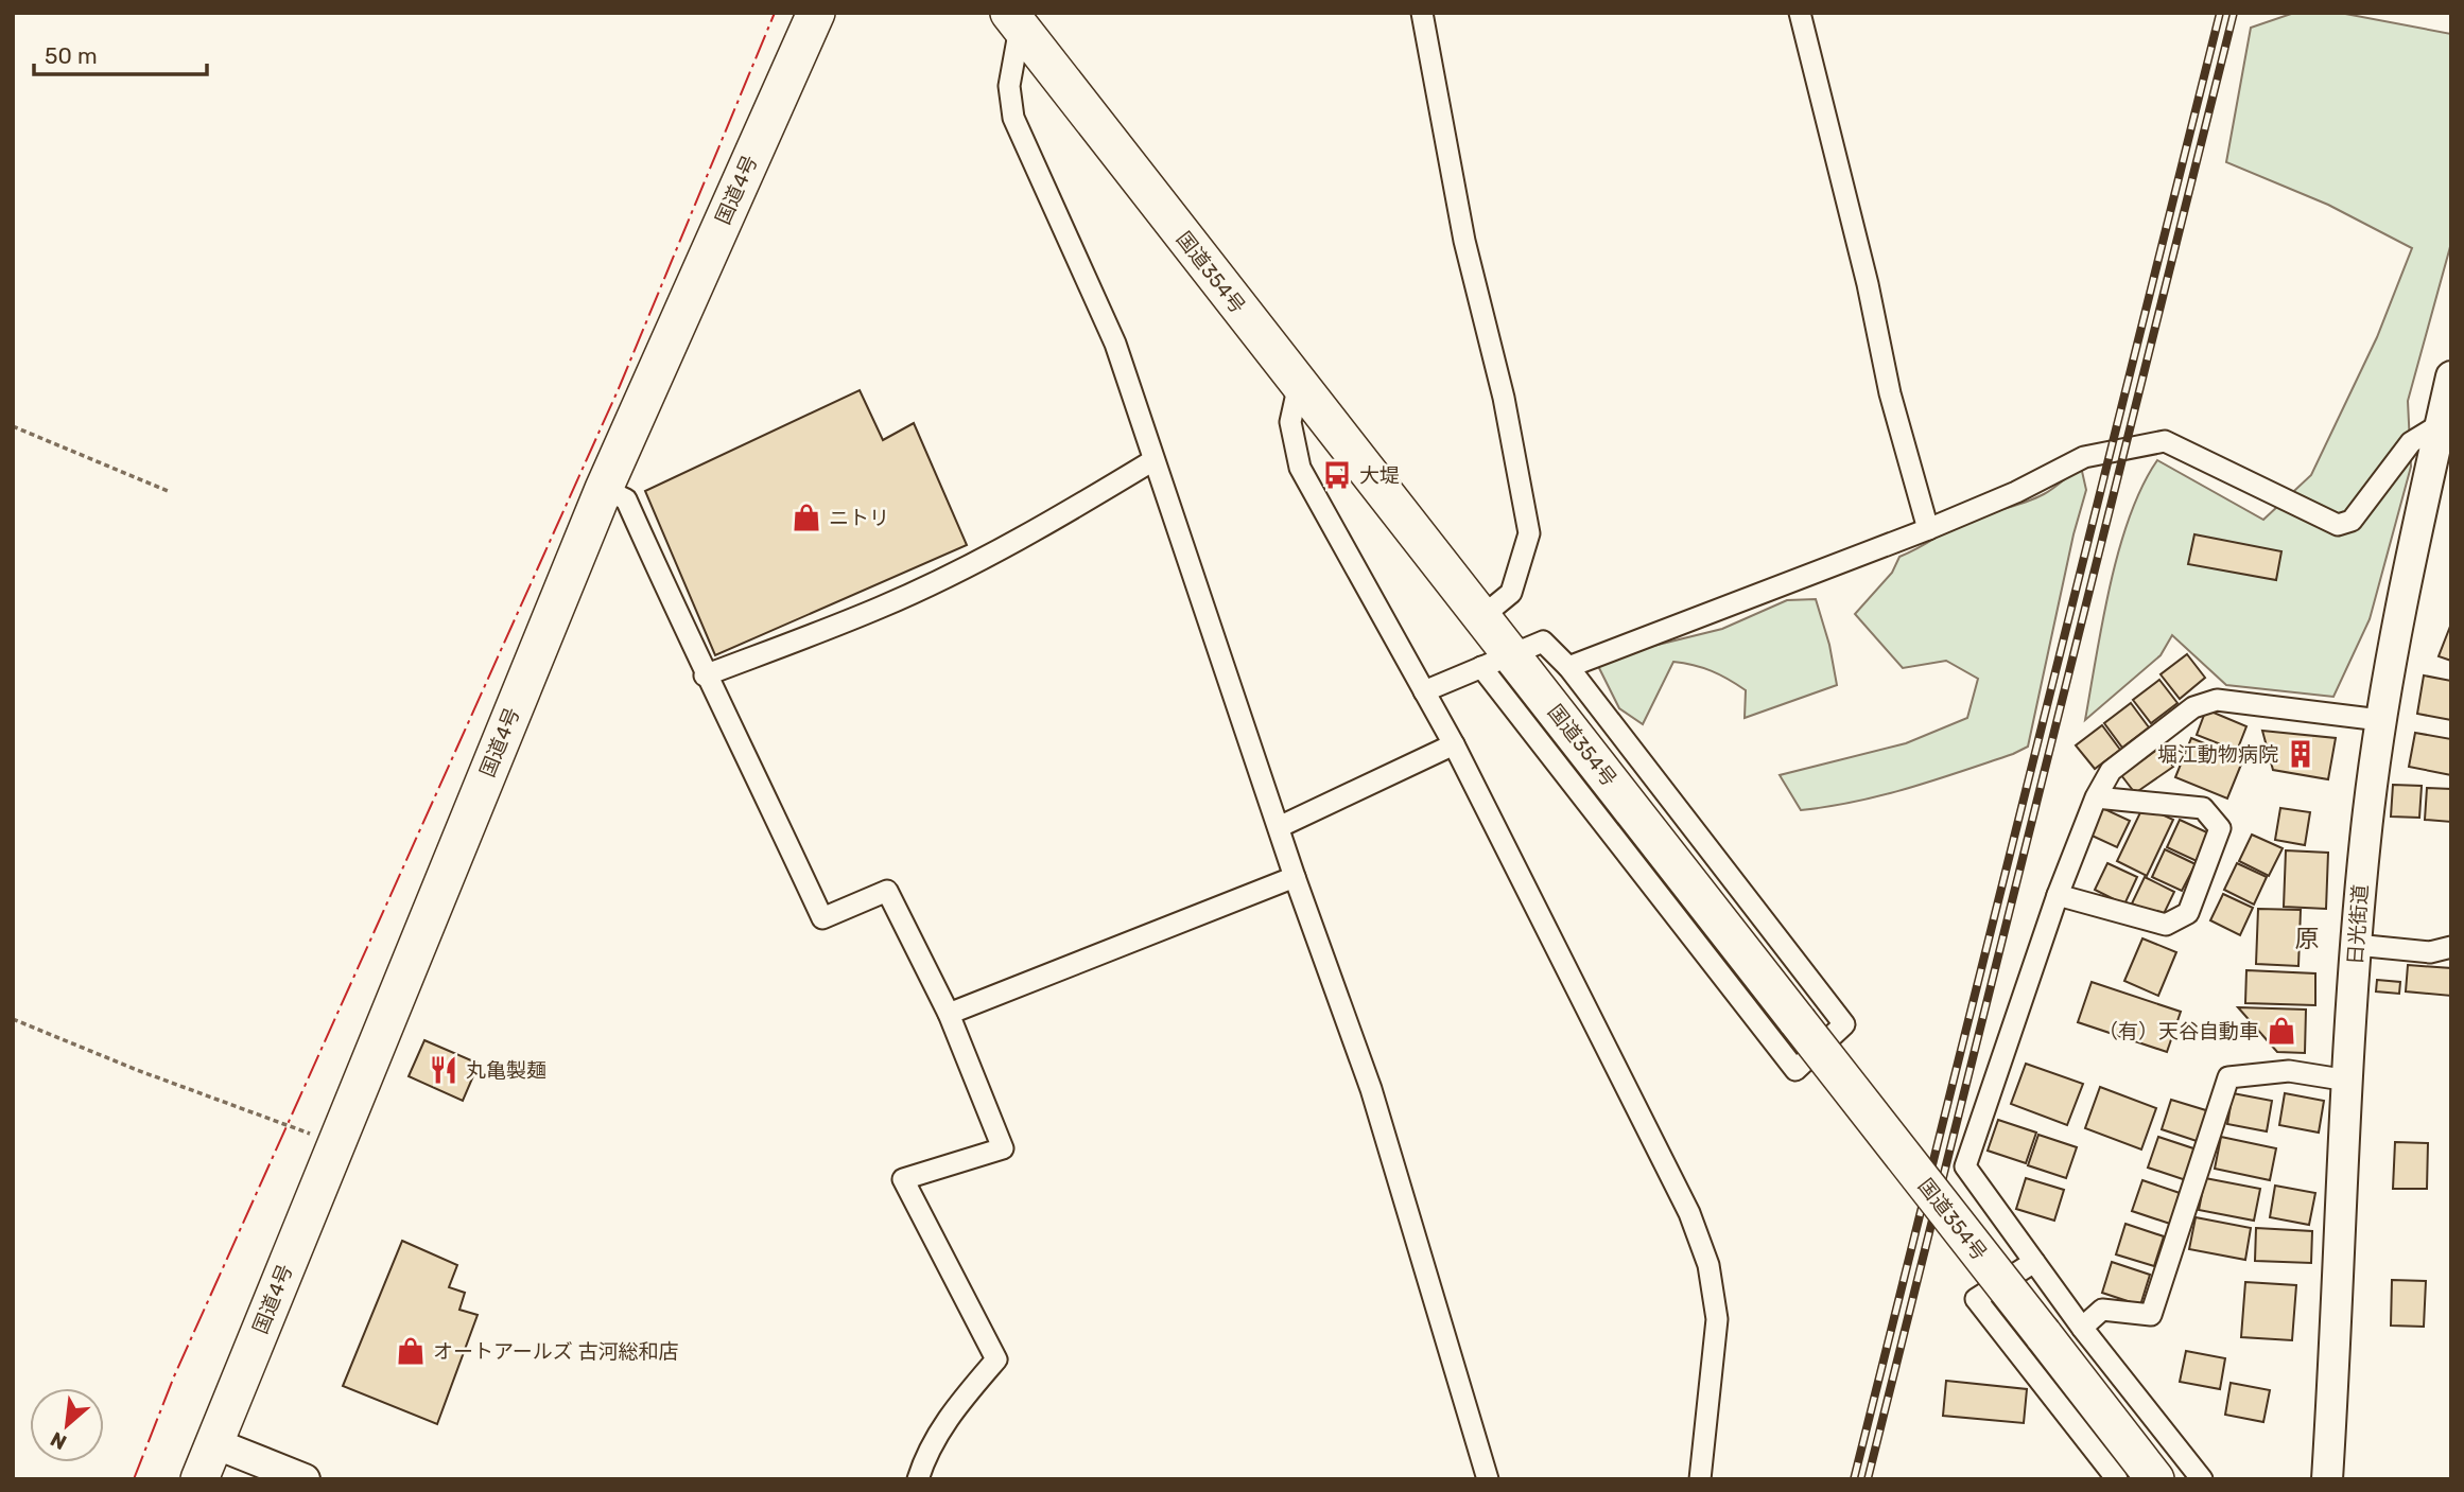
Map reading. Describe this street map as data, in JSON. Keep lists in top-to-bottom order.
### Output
{
  "streets": {
    "highway": ["国道4号", "国道354号"],
    "main road": ["日光街道"]
  },
  "districts": ["原"],
  "places": {
    "bus stop": ["大堤"],
    "shop": ["ニトリ", "（有）天谷自動車", "オートアールズ 古河総和店"],
    "building": ["堀江動物病院"],
    "restaurant": ["丸亀製麺"]
  },
  "scale_bar": "50 m",
  "north": "bottom left"
}
